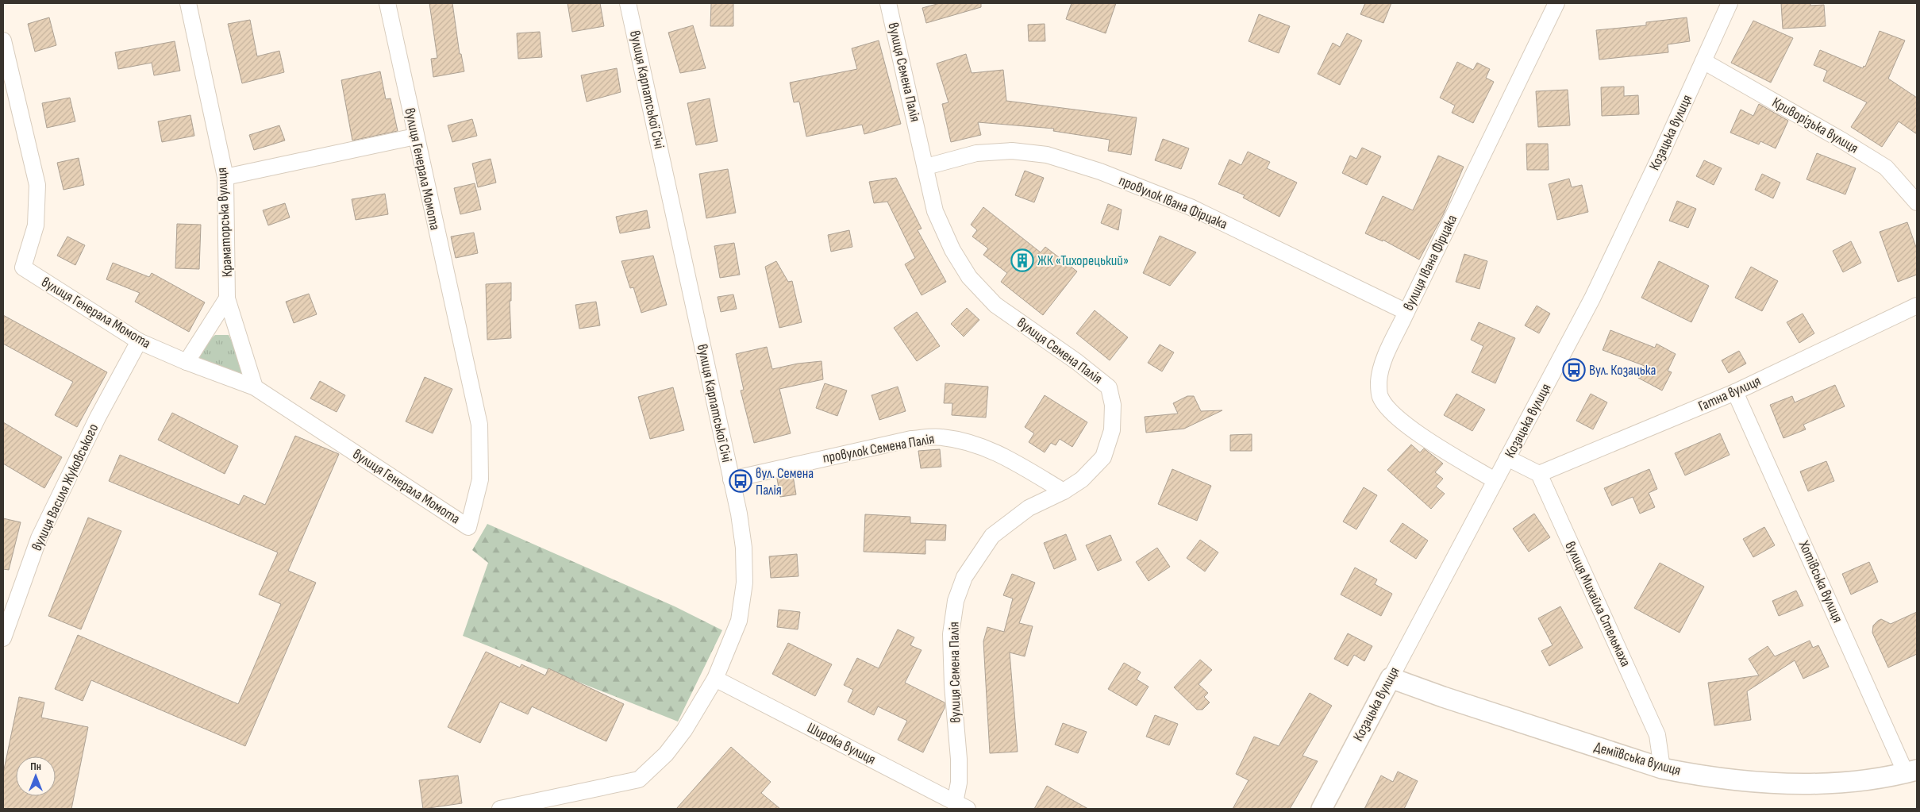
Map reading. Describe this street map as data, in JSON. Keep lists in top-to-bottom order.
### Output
{
  "streets": {
    "street": [
      "вулиця Семена Палія",
      "вулиця Карпатської Січі",
      "Криворізька вулиця",
      "Козацька вулиця",
      "вулиця Генерала Момота",
      "провулок Івана Фірцака",
      "Краматорська вулиця",
      "вулиця Івана Фірцака",
      "Гатна вулиця",
      "провулок Семена Палія",
      "вулиця Василя Жуковського",
      "Хотівська вулиця",
      "вулиця Михайла Стельмаха",
      "Широка вулиця",
      "Деміївська вулиця"
    ]
  },
  "crossings": [
    ["вулиця Семена Палія", "провулок Івана Фірцака"],
    ["вулиця Семена Палія", "провулок Семена Палія"],
    ["вулиця Семена Палія", "Широка вулиця"],
    ["вулиця Карпатської Січі", "провулок Семена Палія"],
    ["вулиця Карпатської Січі", "Широка вулиця"],
    ["Криворізька вулиця", "Козацька вулиця"],
    ["Козацька вулиця", "вулиця Івана Фірцака"],
    ["Козацька вулиця", "Деміївська вулиця"],
    ["вулиця Генерала Момота", "Краматорська вулиця"],
    ["вулиця Генерала Момота", "вулиця Василя Жуковського"],
    ["провулок Івана Фірцака", "вулиця Івана Фірцака"],
    ["Гатна вулиця", "Хотівська вулиця"],
    ["Гатна вулиця", "вулиця Михайла Стельмаха"],
    ["Хотівська вулиця", "Деміївська вулиця"],
    ["вулиця Михайла Стельмаха", "Деміївська вулиця"]
  ],
  "places": {
    "building": ["ЖК «Тихорецький»"],
    "bus stop": ["Вул. Козацька", "вул. Семена Палія"]
  },
  "north": "top"
}
